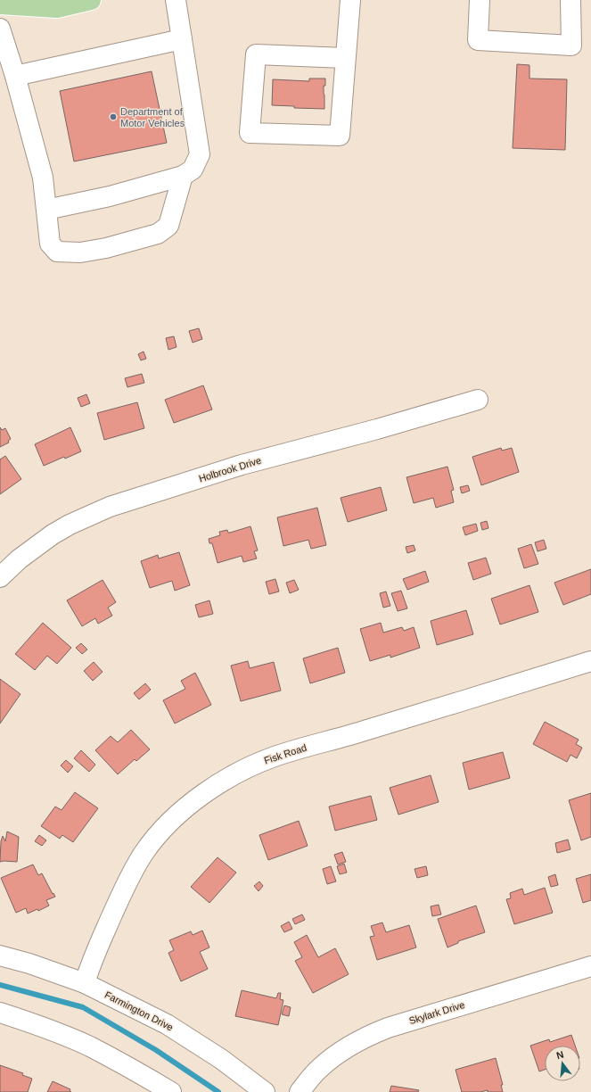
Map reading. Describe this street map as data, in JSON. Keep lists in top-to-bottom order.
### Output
{
  "streets": {
    "street": [
      "Holbrook Drive",
      "Fisk Road",
      "Farmington Drive",
      "Skylark Drive"
    ]
  },
  "crossings": [
    ["Fisk Road", "Farmington Drive"]
  ],
  "places": ["Department of Motor Vehicles"],
  "north": "top"
}
